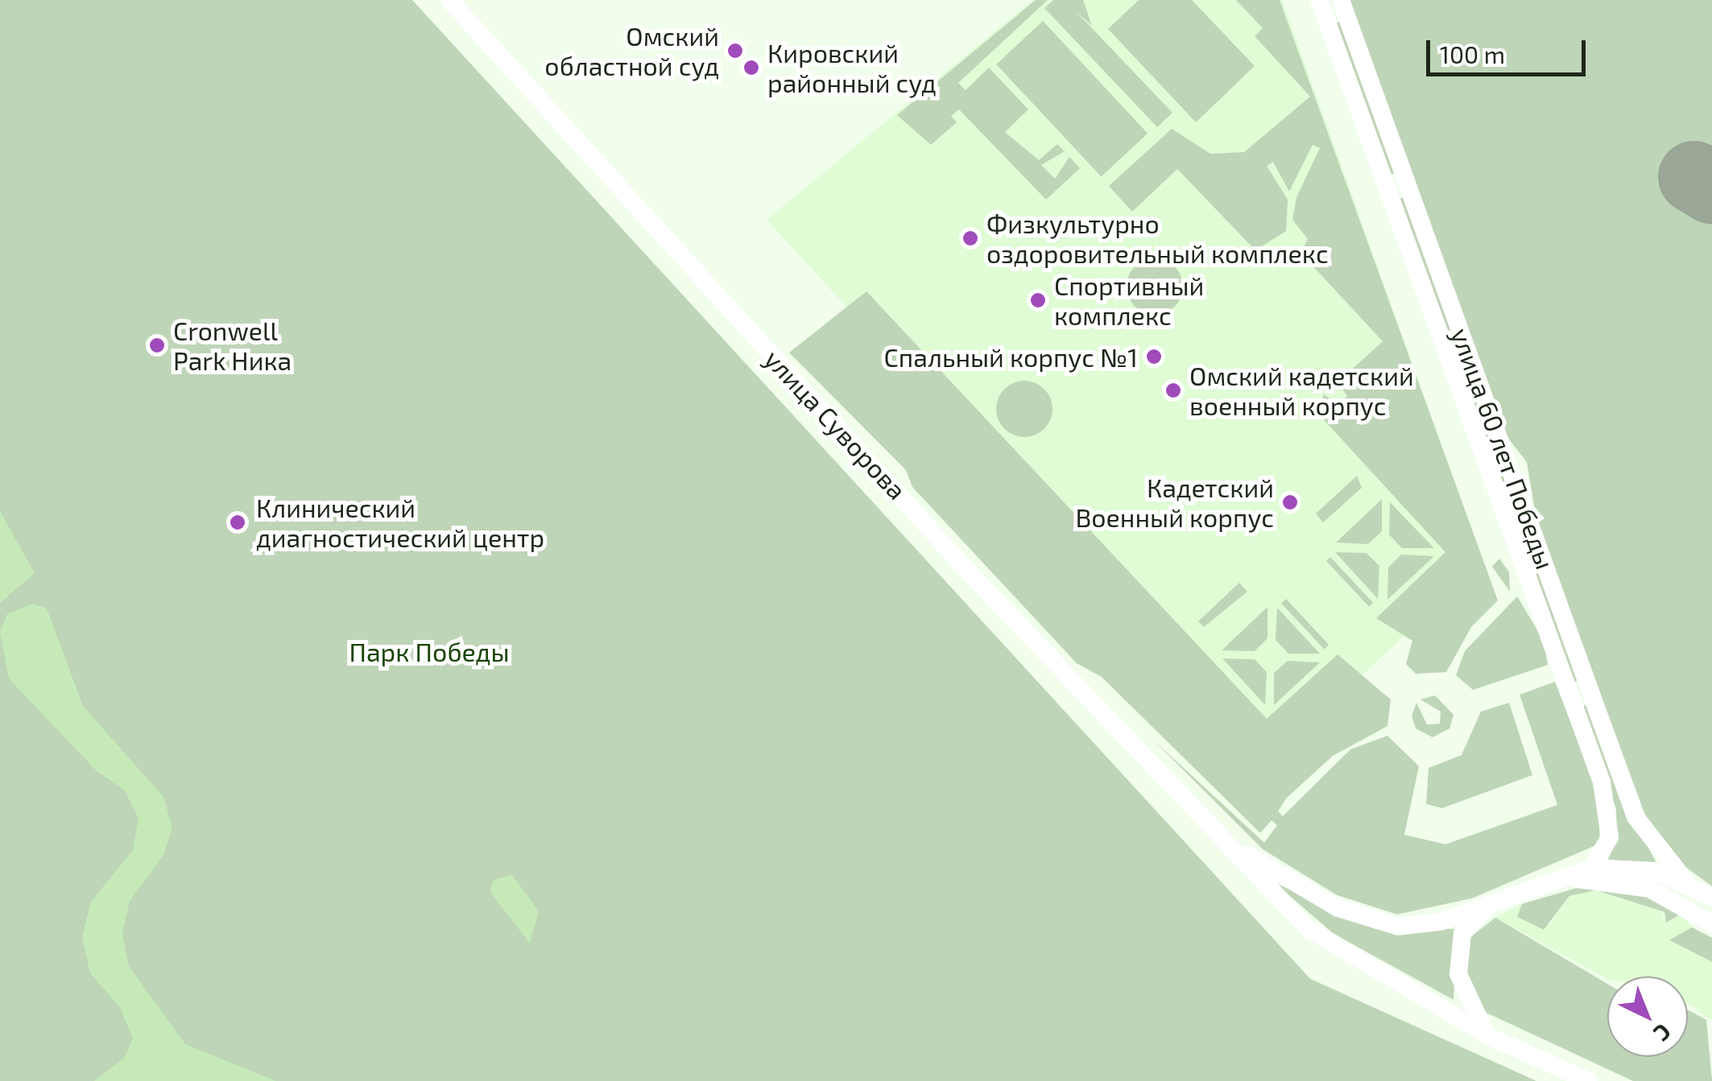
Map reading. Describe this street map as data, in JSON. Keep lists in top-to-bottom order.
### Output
{
  "streets": {
    "main road": ["улица Суворова", "улица 60 лет Победы"]
  },
  "parks": ["Парк Победы"],
  "places": [
    "Омский областной суд",
    "Кировский районный суд",
    "Физкультурно оздоровительный комплекс",
    "Спортивный комплекс",
    "Cronwell Park Ника",
    "Спальный корпус №1",
    "Омский кадетский военный корпус",
    "Кадетский Военный корпус",
    "Клинический диагностический центр"
  ],
  "scale_bar": "100 m",
  "north": "bottom right"
}
